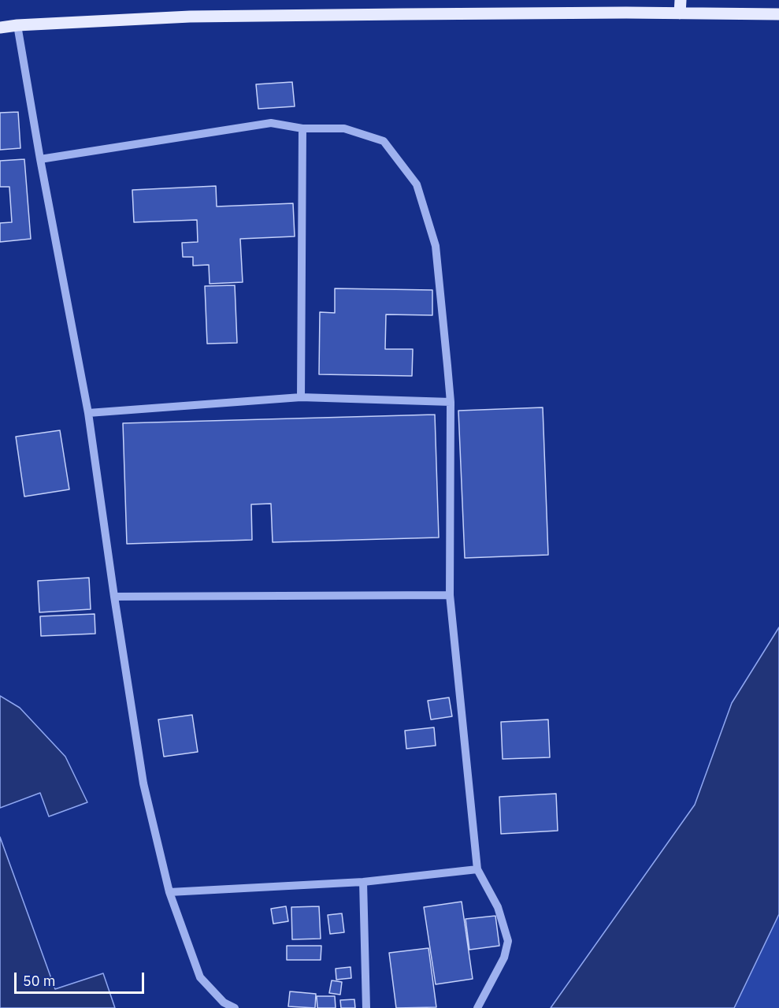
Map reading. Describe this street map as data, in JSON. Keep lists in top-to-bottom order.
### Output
{
  "scale_bar": "50 m"
}
